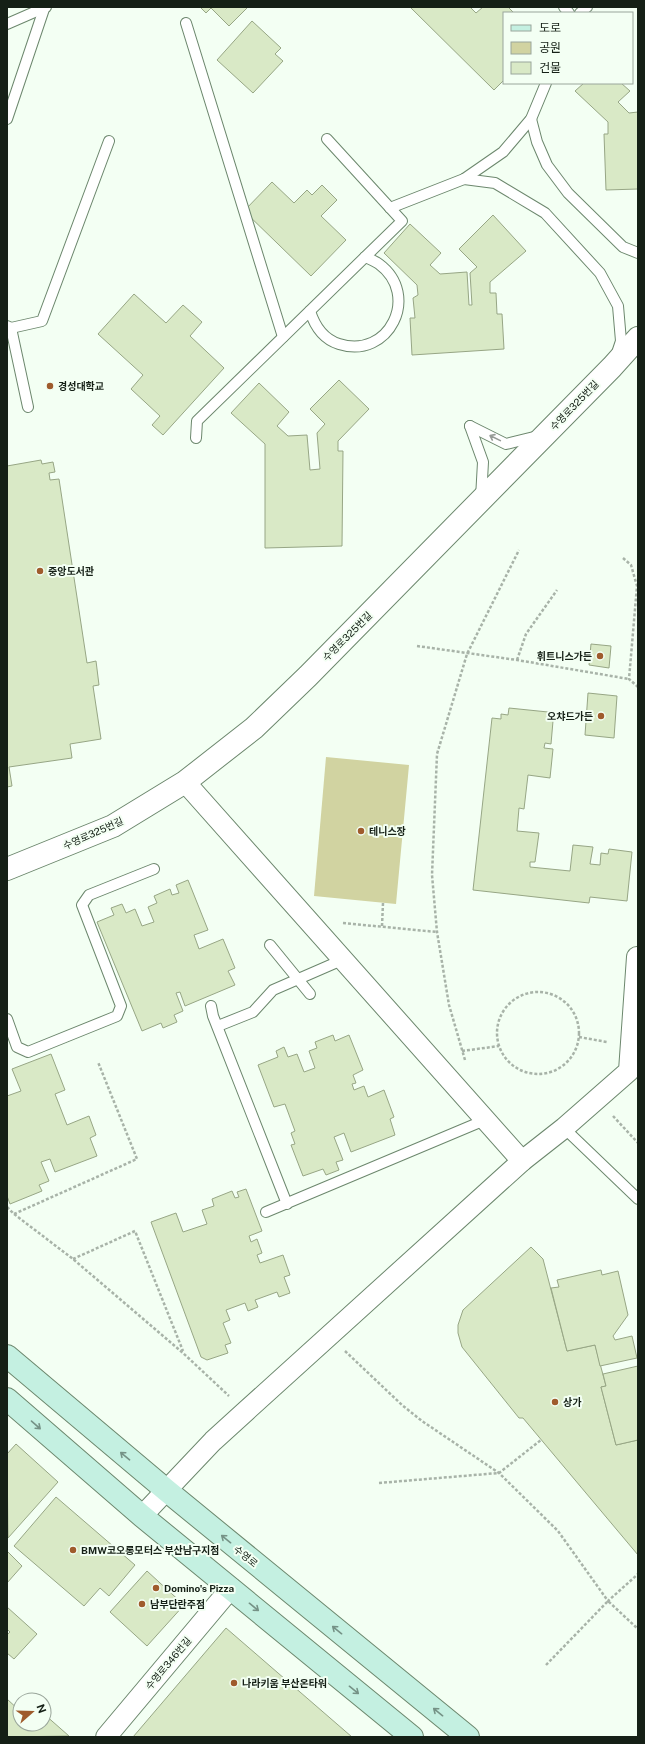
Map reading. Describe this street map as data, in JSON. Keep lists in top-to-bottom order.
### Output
{
  "streets": {
    "main road": ["수영로"],
    "street": ["수영로325번길", "수영로346번길"]
  },
  "places": [
    "경성대학교",
    "중앙도서관",
    "휘트니스가든",
    "오챠드가든",
    "테니스장",
    "상가",
    "BMW코오롱모터스 부산남구지점",
    "Domino's Pizza",
    "남부단란주점",
    "나라키움 부산온타워"
  ],
  "legend": ["도로", "공원", "건물"],
  "north": "right"
}
